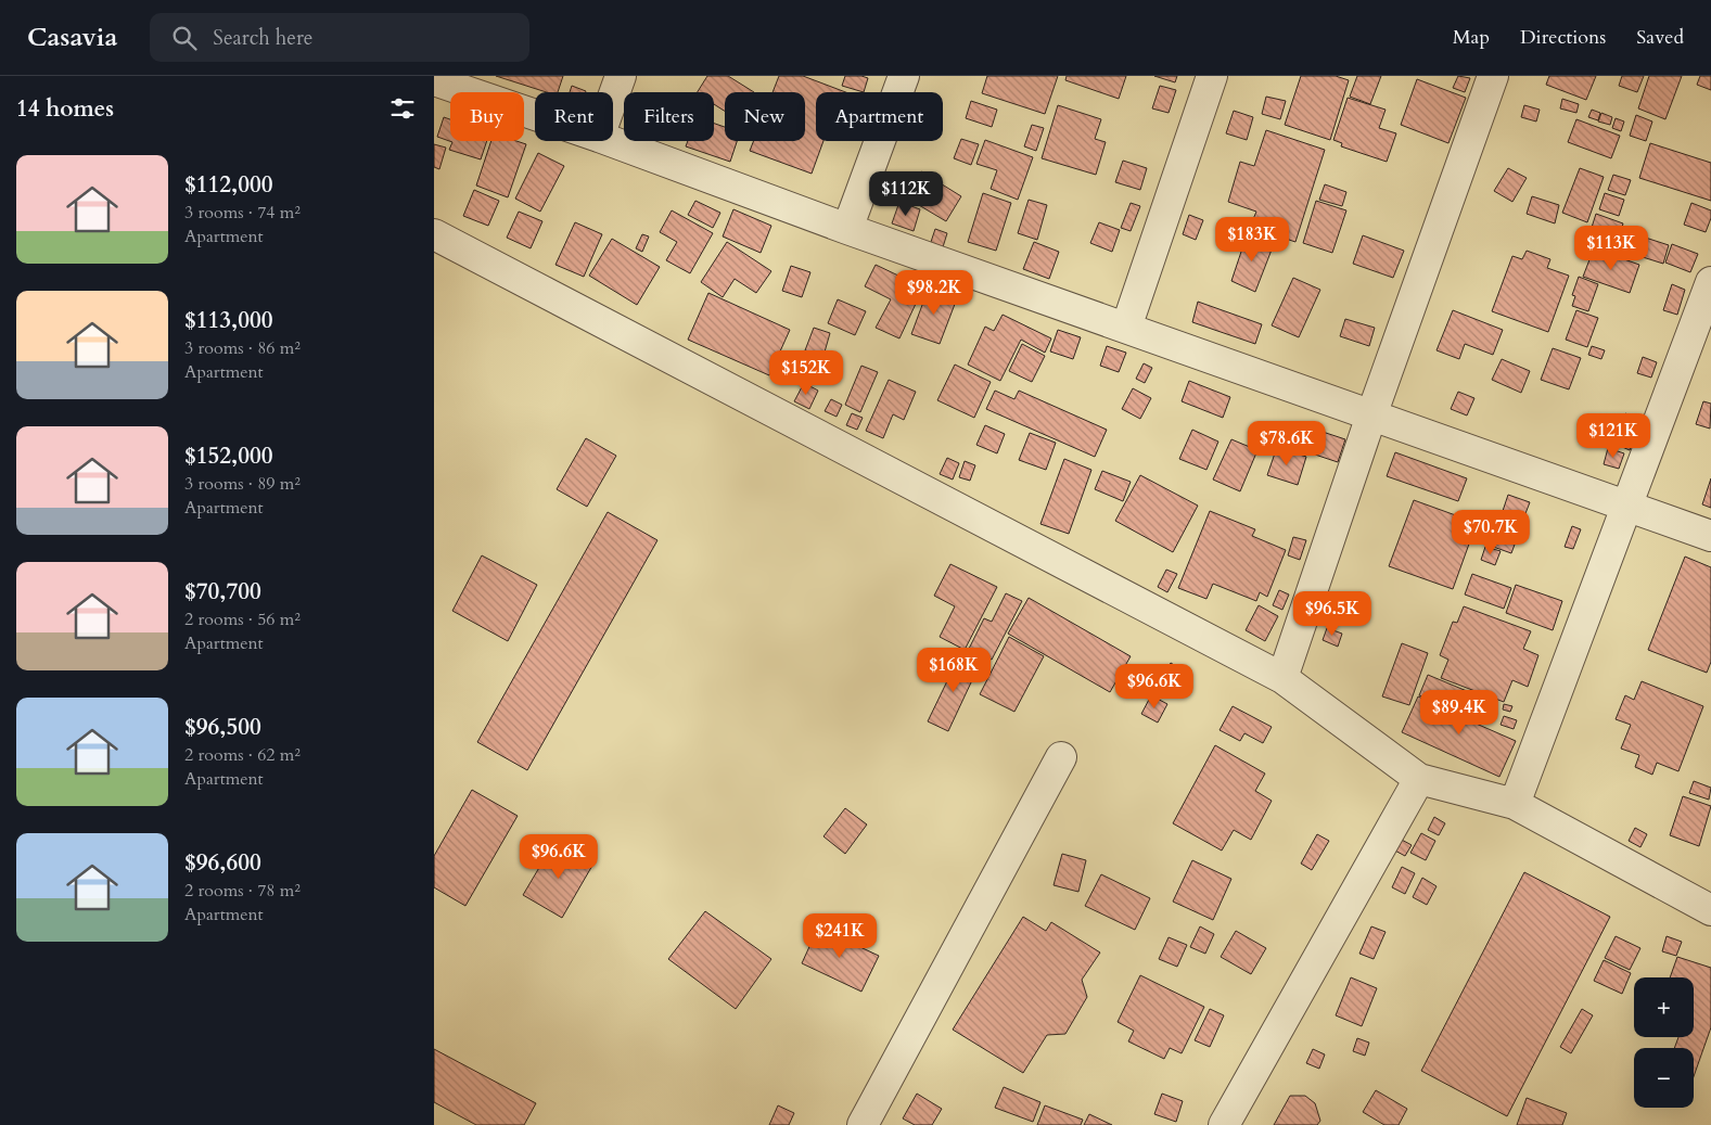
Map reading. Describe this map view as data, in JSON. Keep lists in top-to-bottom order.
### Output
{
  "page": {
    "header": "Casavia",
    "search": "Search here",
    "nav": ["Map", "Directions", "Saved"],
    "heading": "14 homes",
    "chip": [
      "Buy",
      "Rent",
      "Filters",
      "New",
      "Apartment"
    ],
    "list": [
      {
        "name": "$112,000",
        "note": "3 rooms · 74 m² · Apartment"
      },
      {
        "name": "$113,000",
        "note": "3 rooms · 86 m² · Apartment"
      },
      {
        "name": "$152,000",
        "note": "3 rooms · 89 m² · Apartment"
      },
      {
        "name": "$70,700",
        "note": "2 rooms · 56 m² · Apartment"
      },
      {
        "name": "$96,500",
        "note": "2 rooms · 62 m² · Apartment"
      },
      {
        "name": "$96,600",
        "note": "2 rooms · 78 m² · Apartment"
      }
    ],
    "price": [
      "$112K",
      "$183K",
      "$113K",
      "$98.2K",
      "$152K",
      "$121K",
      "$78.6K",
      "$70.7K",
      "$96.5K",
      "$168K",
      "$96.6K",
      "$89.4K",
      "$96.6K",
      "$241K"
    ],
    "map_buttons": ["+", "−"]
  }
}
